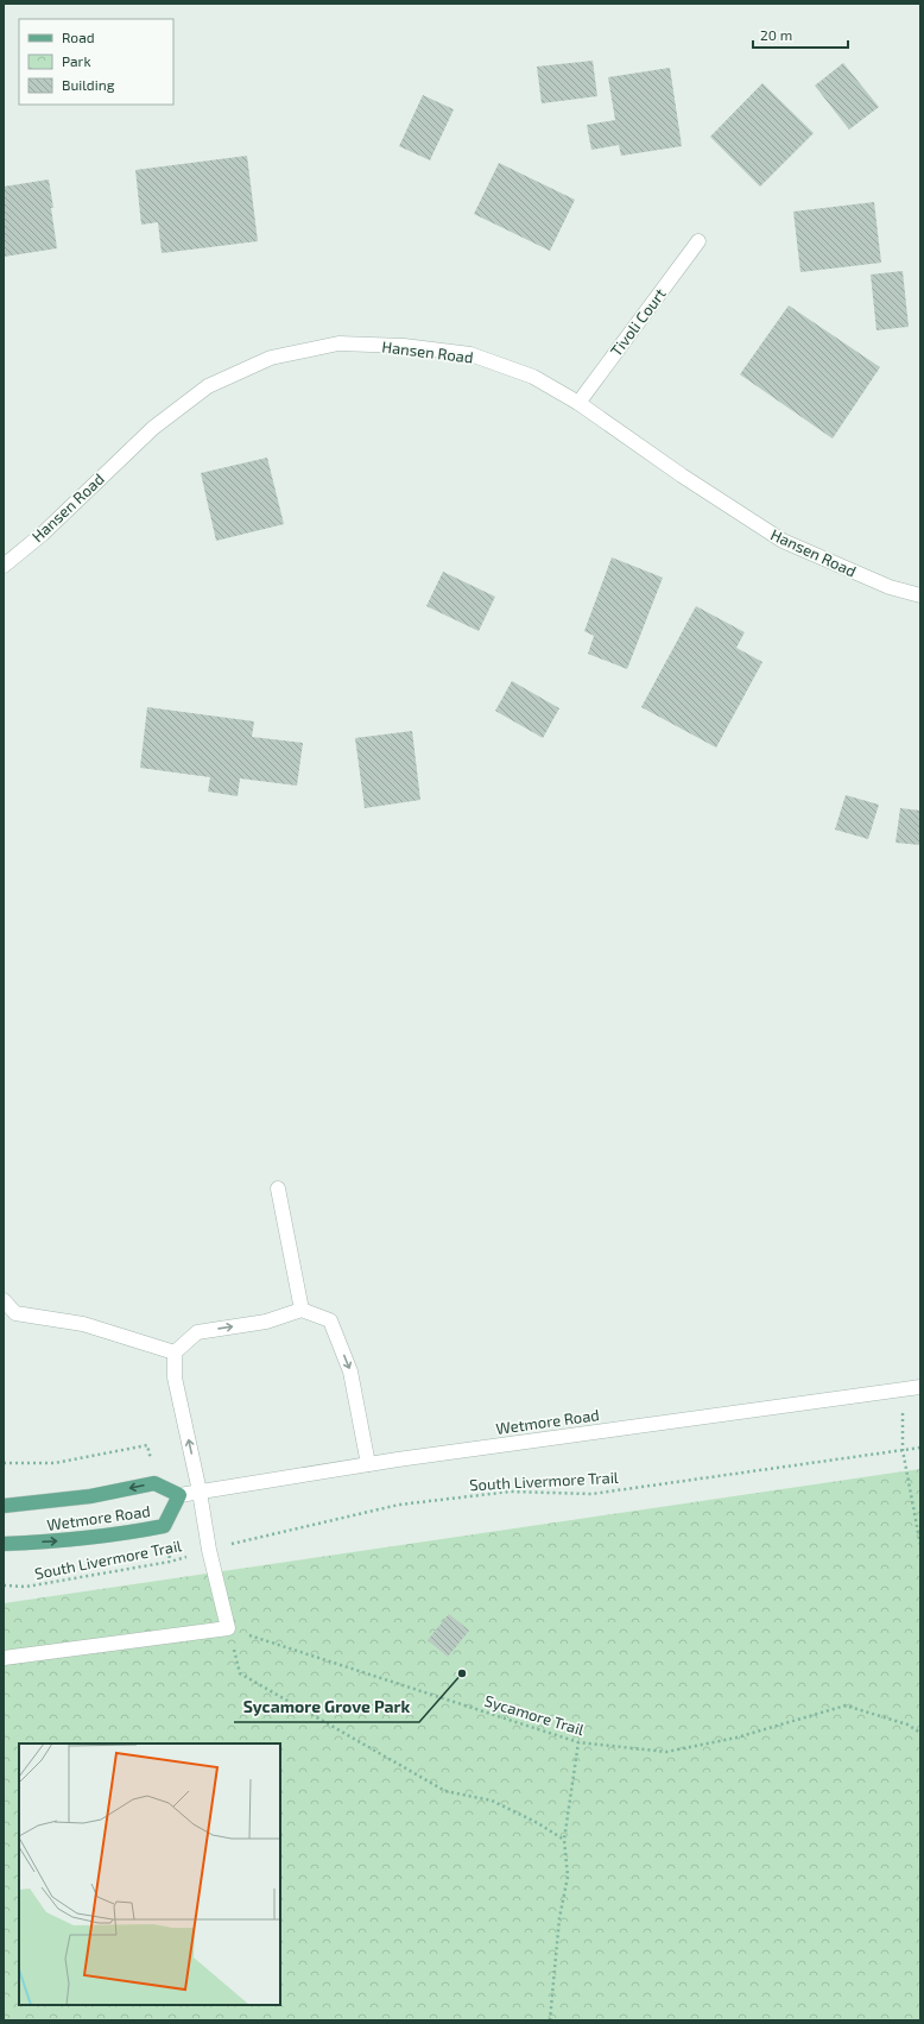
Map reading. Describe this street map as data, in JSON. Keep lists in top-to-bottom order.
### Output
{
  "streets": {
    "main road": ["Wetmore Road"],
    "street": ["Tivoli Court", "Hansen Road"],
    "path": ["South Livermore Trail", "Sycamore Trail"]
  },
  "crossings": [
    ["Tivoli Court", "Hansen Road"]
  ],
  "places": ["Sycamore Grove Park"],
  "legend": ["Road", "Park", "Building"],
  "scale_bar": "20 m"
}
